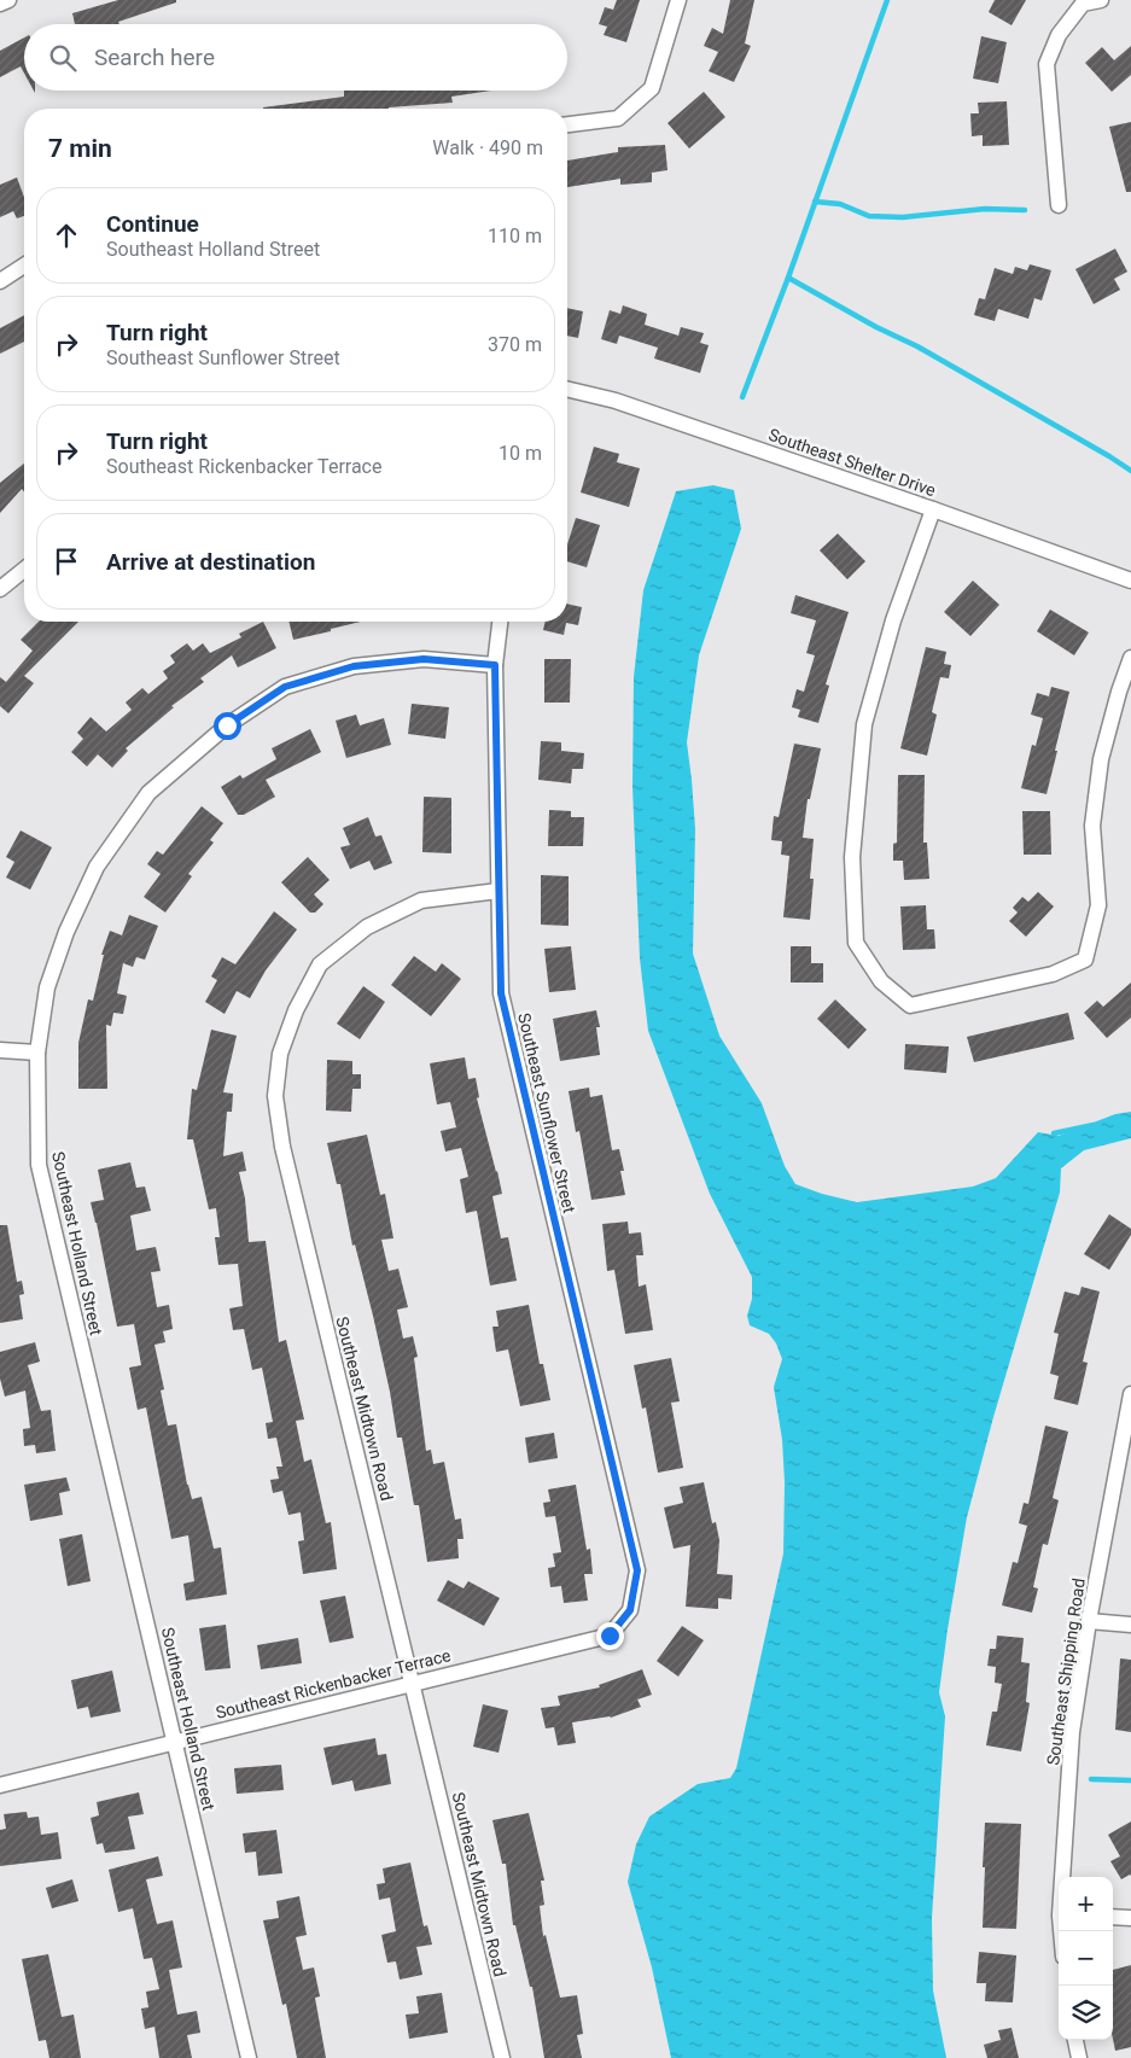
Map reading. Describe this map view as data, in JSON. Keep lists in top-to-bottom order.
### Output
{
  "streets": {
    "street": [
      "Southeast Shelter Drive",
      "Southeast Sunflower Street",
      "Southeast Holland Street",
      "Southeast Midtown Road",
      "Southeast Shipping Road",
      "Southeast Rickenbacker Terrace"
    ]
  },
  "crossings": [
    ["Southeast Sunflower Street", "Southeast Holland Street"],
    ["Southeast Sunflower Street", "Southeast Midtown Road"],
    ["Southeast Sunflower Street", "Southeast Rickenbacker Terrace"],
    ["Southeast Holland Street", "Southeast Rickenbacker Terrace"],
    ["Southeast Midtown Road", "Southeast Rickenbacker Terrace"]
  ],
  "page": {
    "search": "Search here",
    "heading": ["7 min", "Walk · 490 m"],
    "list": [
      ["Continue", "Southeast Holland Street", "110 m"],
      ["Turn right", "Southeast Sunflower Street", "370 m"],
      ["Turn right", "Southeast Rickenbacker Terrace", "10 m"],
      "Arrive at destination"
    ],
    "map_buttons": ["+", "−"]
  }
}
